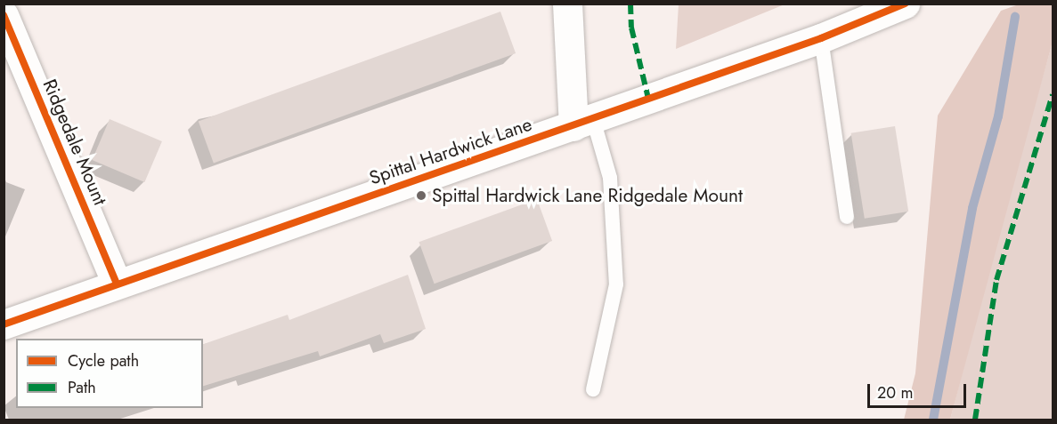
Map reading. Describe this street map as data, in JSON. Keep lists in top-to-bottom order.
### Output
{
  "streets": {
    "street": ["Ridgedale Mount", "Spittal Hardwick Lane"]
  },
  "crossings": [
    ["Ridgedale Mount", "Spittal Hardwick Lane"]
  ],
  "places": ["Spittal Hardwick Lane Ridgedale Mount"],
  "legend": ["Cycle path", "Path"],
  "scale_bar": "20 m"
}
